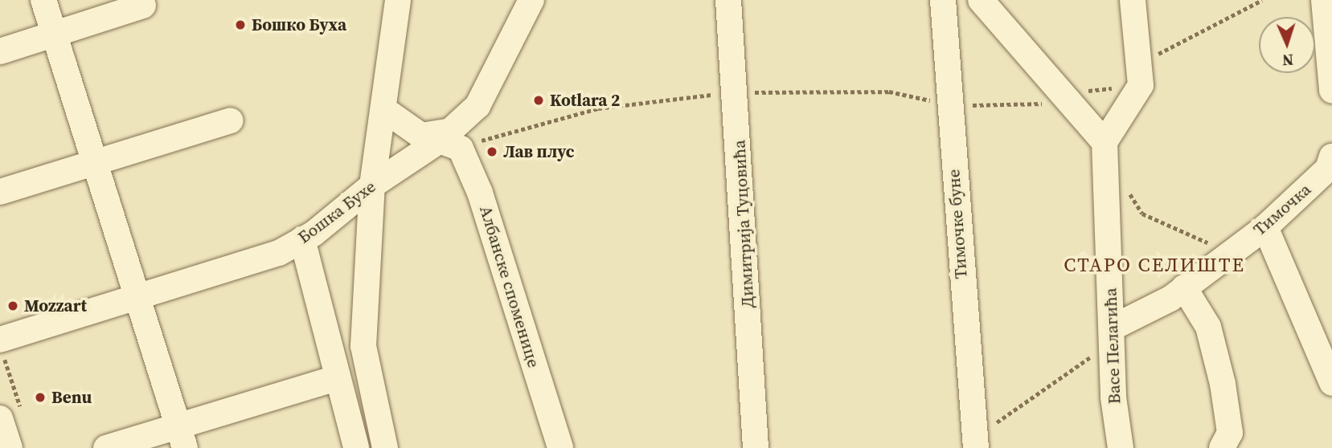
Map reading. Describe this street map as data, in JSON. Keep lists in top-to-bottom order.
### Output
{
  "streets": {
    "street": [
      "Тимочка",
      "Бошка Бухе",
      "Димитрија Туцовића",
      "Тимочке буне",
      "Албанске споменице",
      "Васе Пелагића"
    ]
  },
  "crossings": [
    ["Тимочка", "Васе Пелагића"],
    ["Бошка Бухе", "Албанске споменице"]
  ],
  "districts": ["СТАРО СЕЛИШТЕ"],
  "places": [
    "Бошко Буха",
    "Kotlara 2",
    "Лав плус",
    "Mozzart",
    "Benu"
  ],
  "north": "bottom"
}
